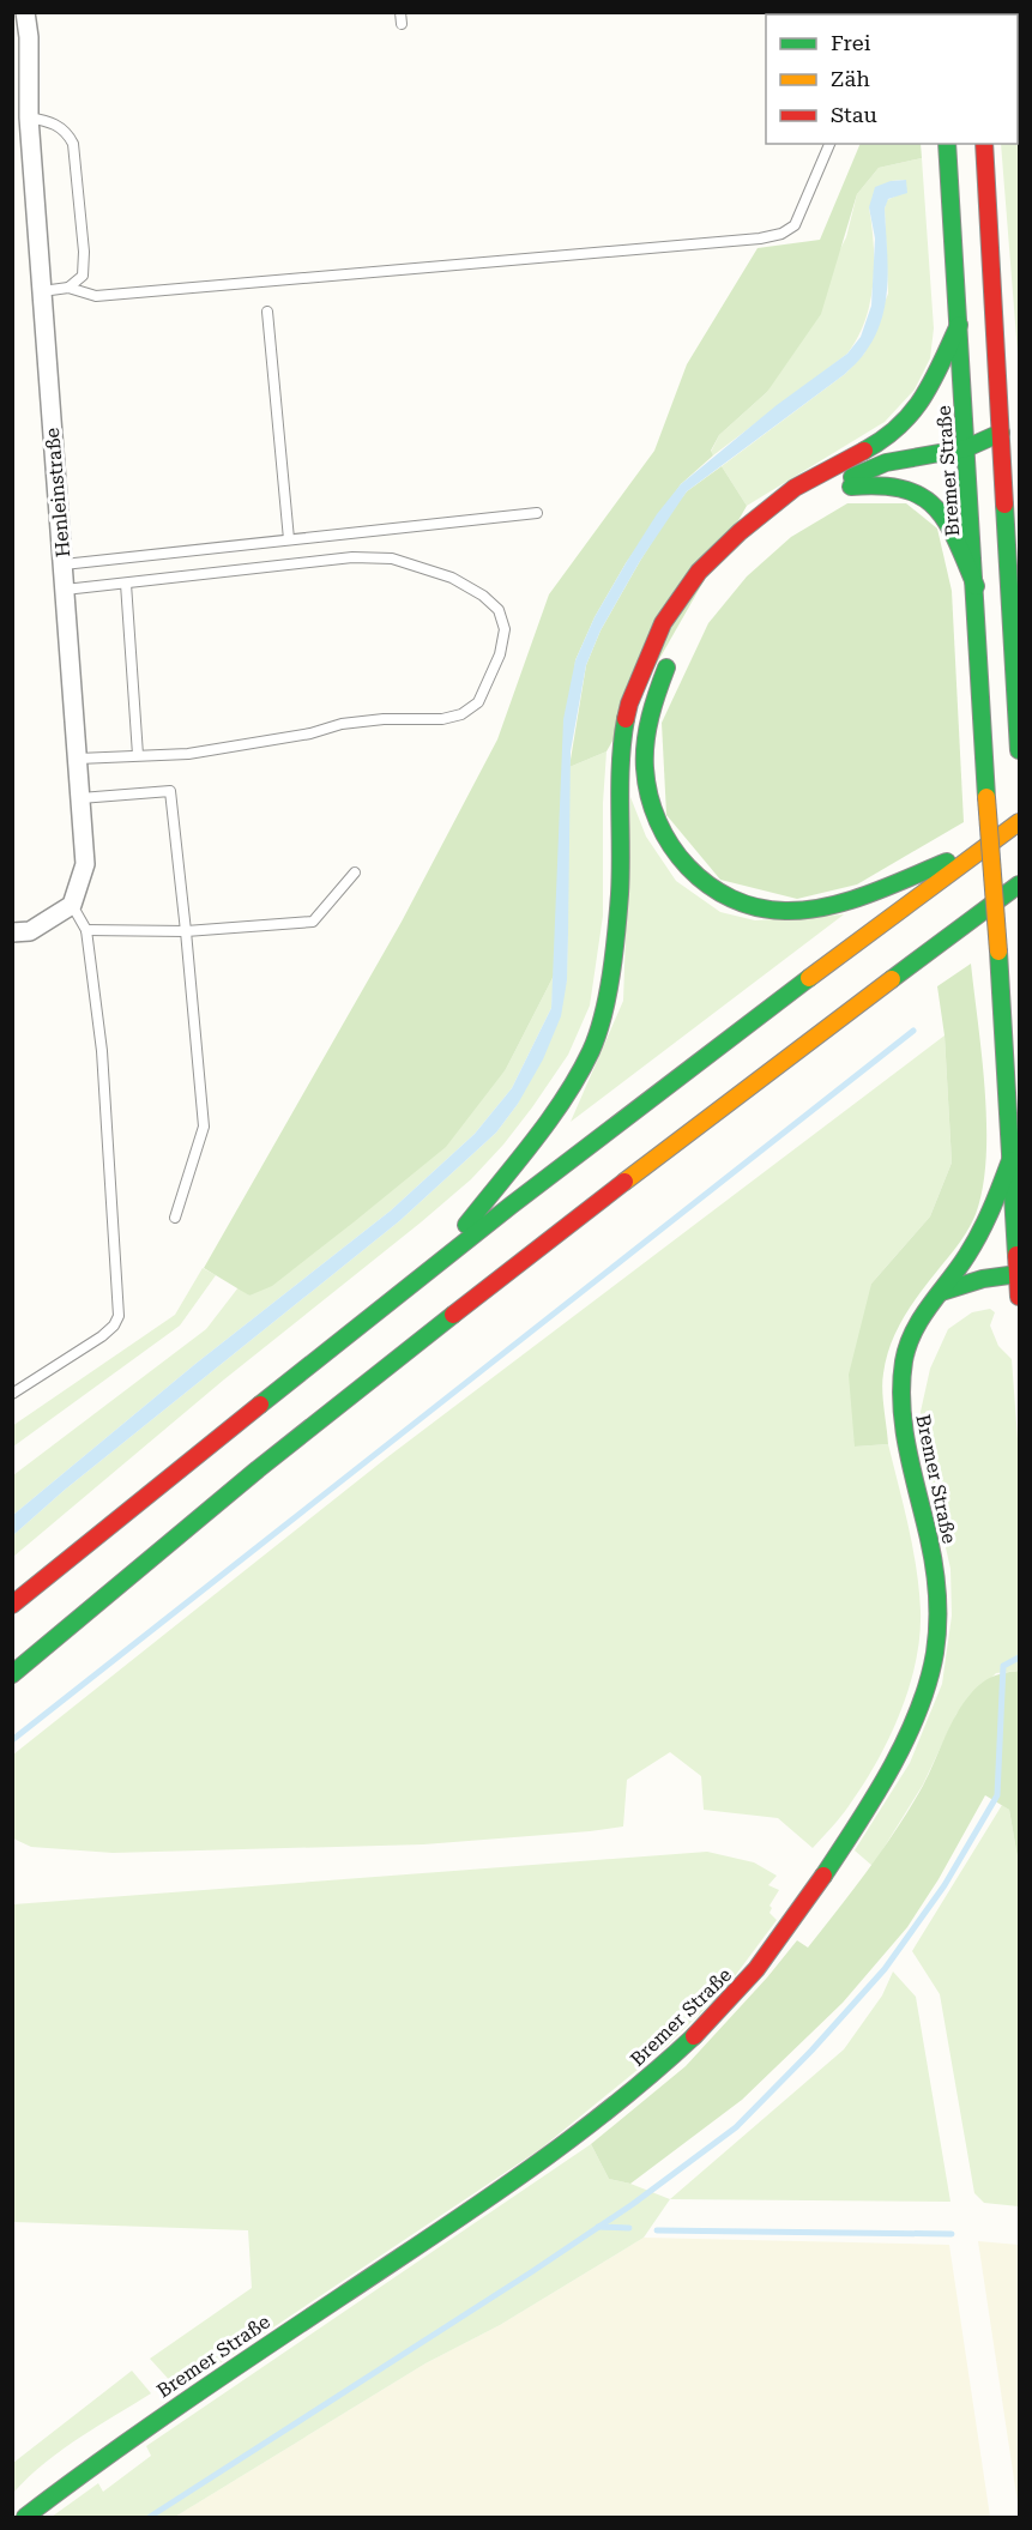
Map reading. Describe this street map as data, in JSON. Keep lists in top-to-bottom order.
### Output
{
  "streets": {
    "main road": ["Bremer Straße"],
    "street": ["Henleinstraße"]
  },
  "legend": ["Frei", "Zäh", "Stau"]
}
